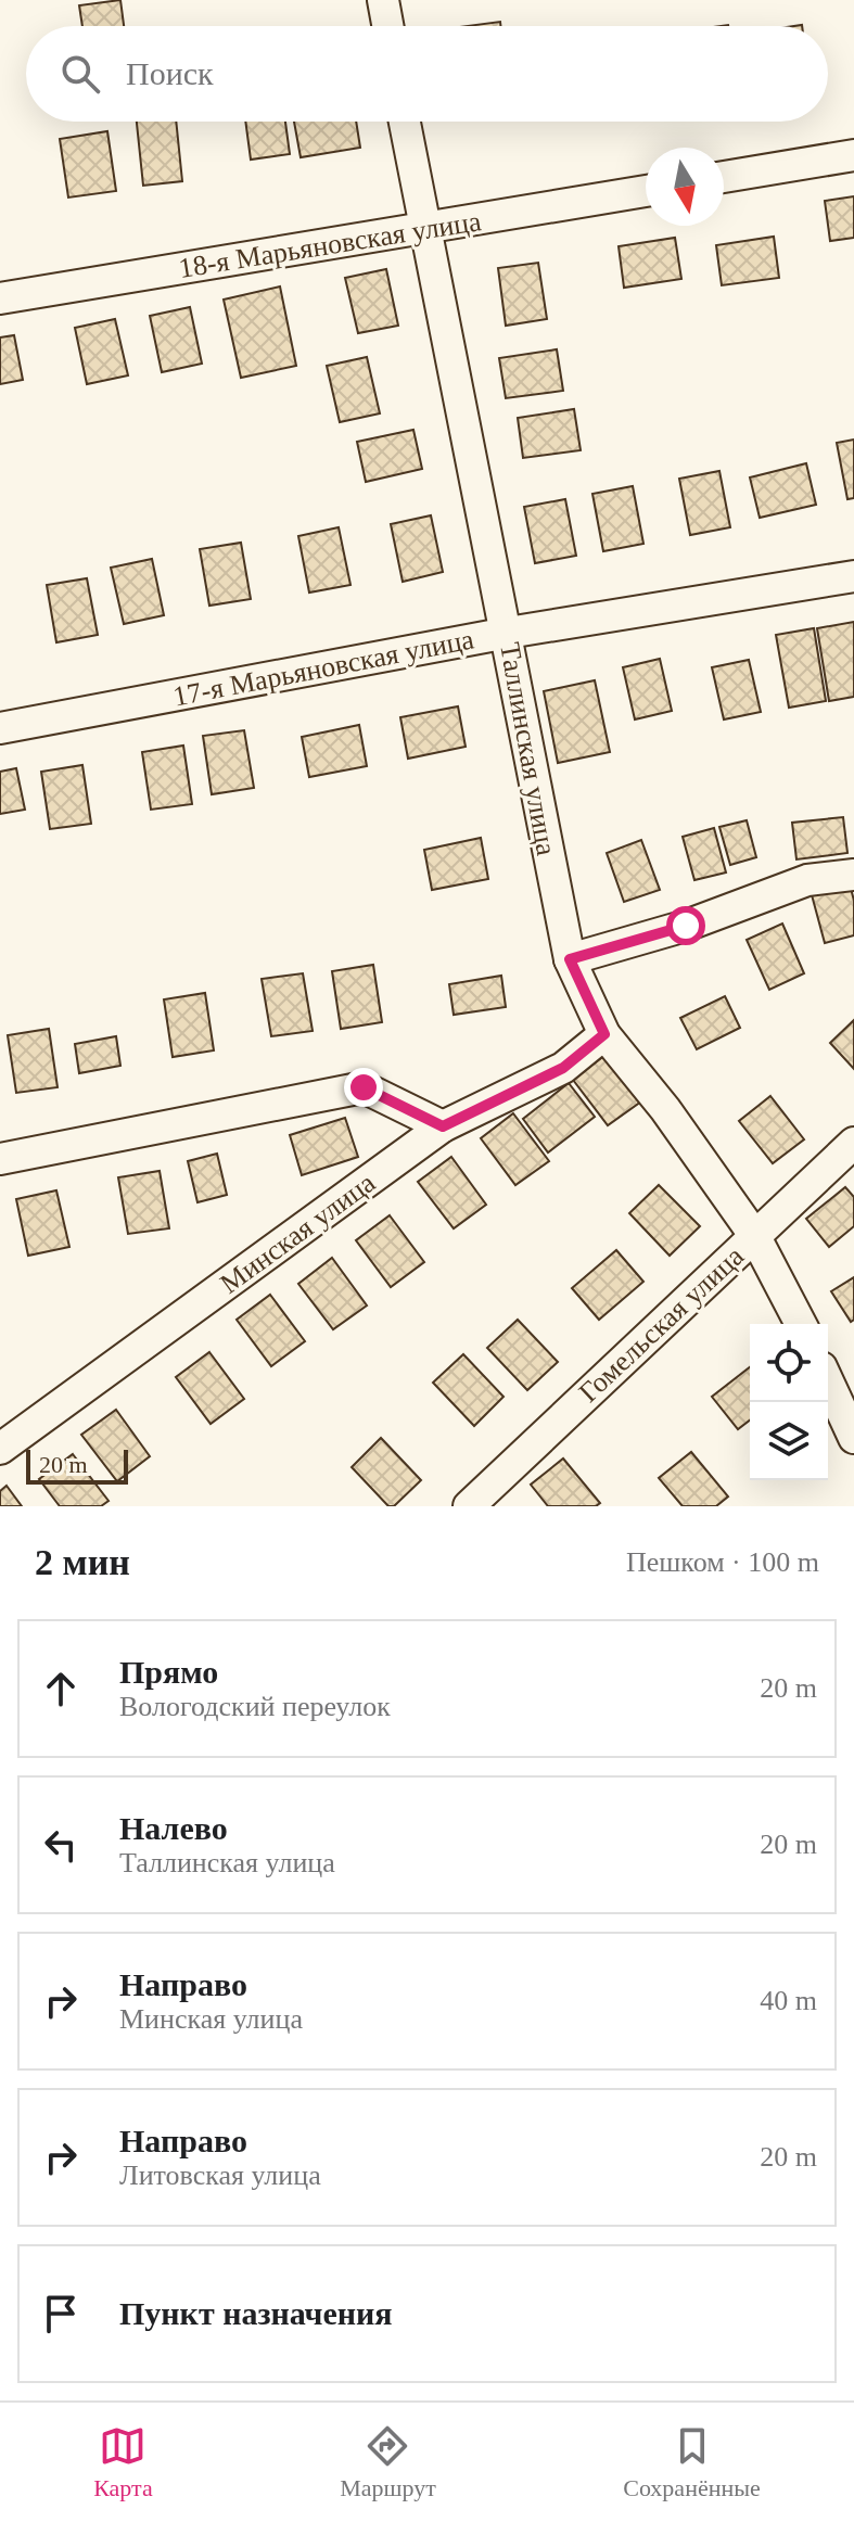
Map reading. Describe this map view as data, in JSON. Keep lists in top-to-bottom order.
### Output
{
  "streets": {
    "street": [
      "18-я Марьяновская улица",
      "17-я Марьяновская улица",
      "Таллинская улица",
      "Минская улица",
      "Гомельская улица"
    ]
  },
  "crossings": [
    ["18-я Марьяновская улица", "Таллинская улица"],
    ["17-я Марьяновская улица", "Таллинская улица"],
    ["Таллинская улица", "Минская улица"],
    ["Таллинская улица", "Гомельская улица"]
  ],
  "scale_bar": "20 m",
  "north": "bottom",
  "page": {
    "search": "Поиск",
    "scale": "20 m",
    "heading": ["2 мин", "Пешком · 100 m"],
    "list": [
      ["Прямо", "Вологодский переулок", "20 m"],
      ["Налево", "Таллинская улица", "20 m"],
      ["Направо", "Минская улица", "40 m"],
      ["Направо", "Литовская улица", "20 m"],
      "Пункт назначения"
    ],
    "nav": ["Карта", "Маршрут", "Сохранённые"]
  }
}
